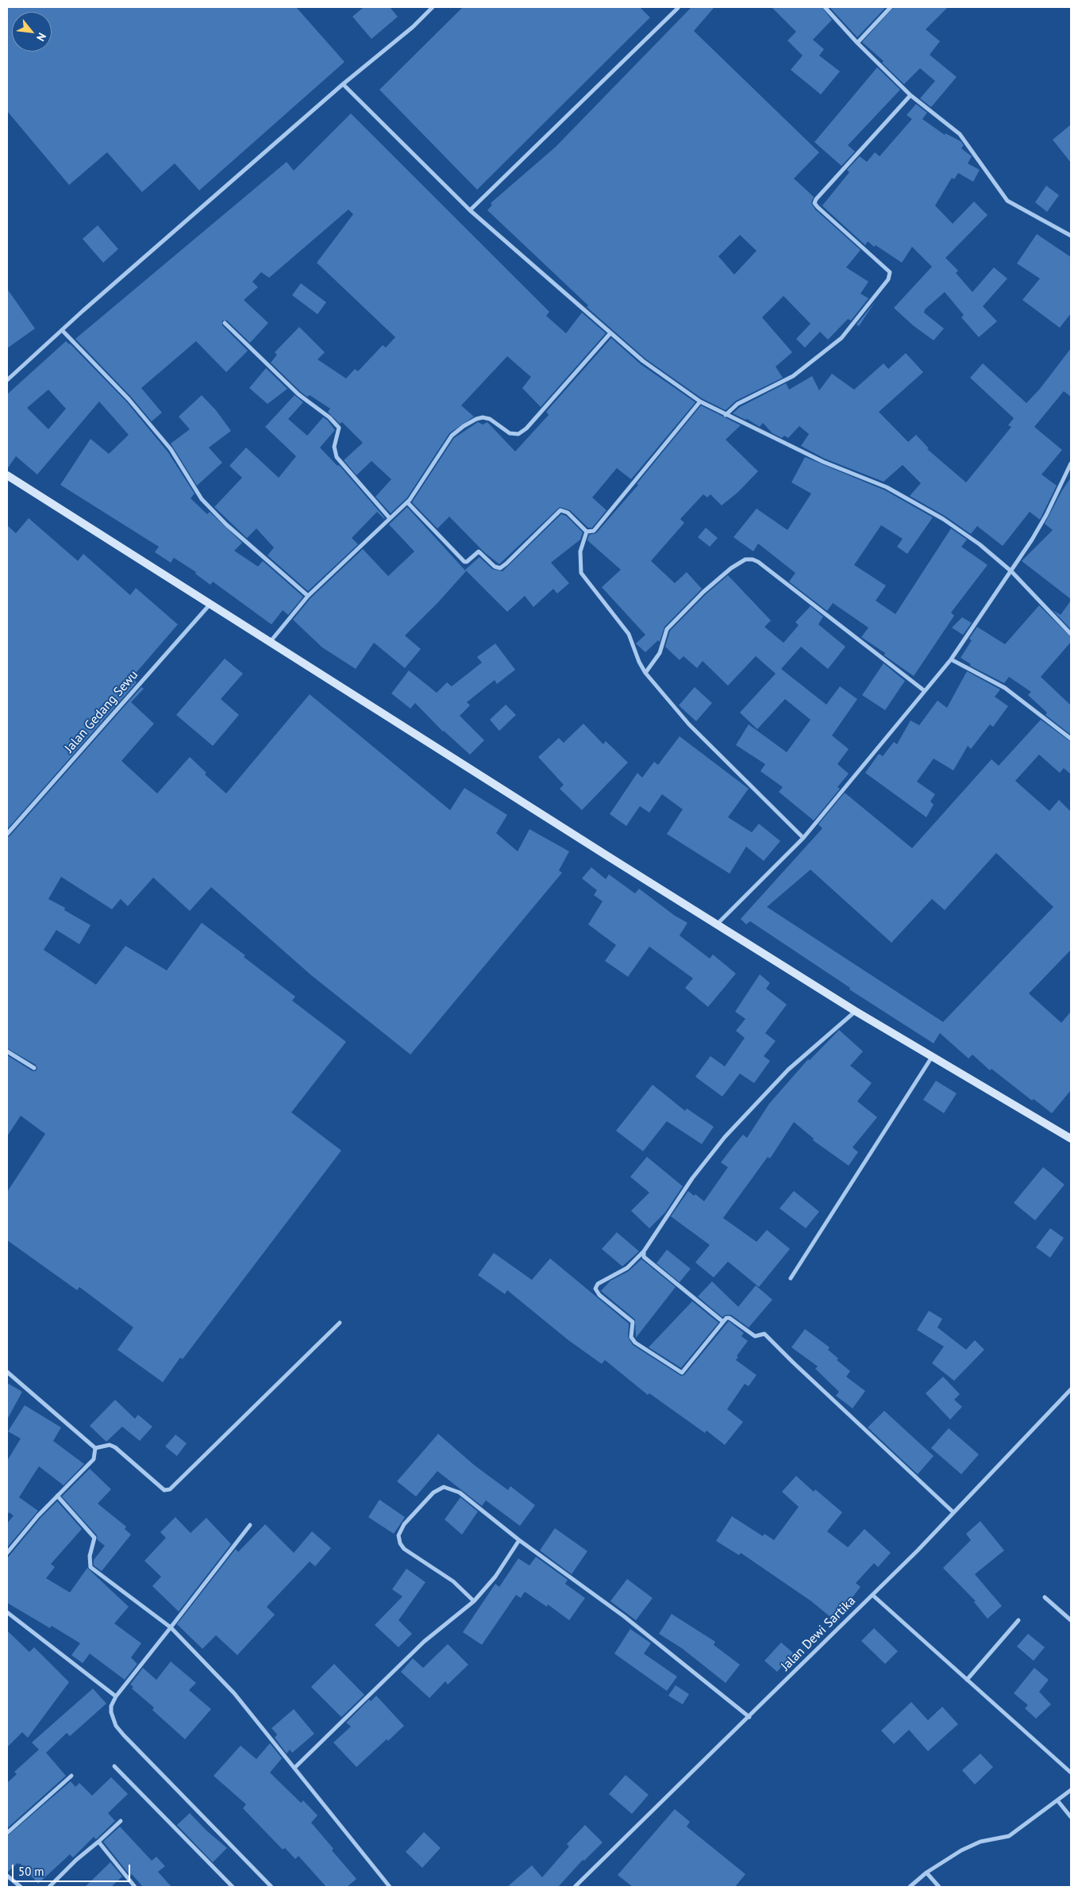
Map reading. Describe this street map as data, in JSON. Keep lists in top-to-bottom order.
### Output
{
  "streets": {
    "street": ["Jalan Gedang Sewu", "Jalan Dewi Sartika"]
  },
  "scale_bar": "50 m",
  "north": "bottom right"
}
